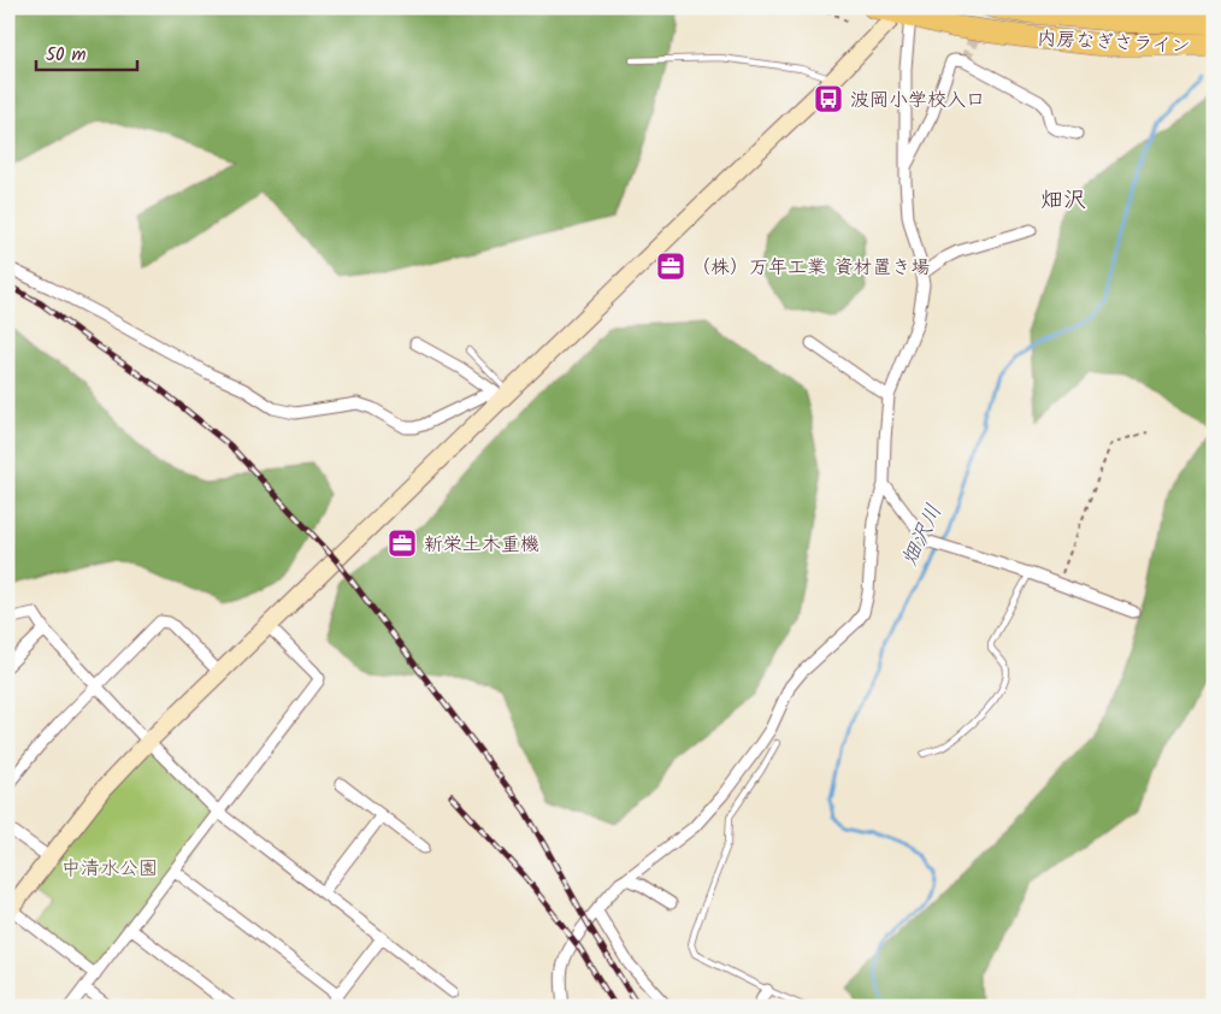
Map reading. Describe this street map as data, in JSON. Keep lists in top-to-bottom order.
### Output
{
  "streets": {
    "highway": ["内房なぎさライン"]
  },
  "districts": ["畑沢"],
  "water": ["畑沢川"],
  "parks": ["中清水公園"],
  "places": {
    "bus stop": ["波岡小学校入口"],
    "office": ["（株）万年工業 資材置き場", "新栄土木重機"]
  },
  "scale_bar": "50 m"
}
